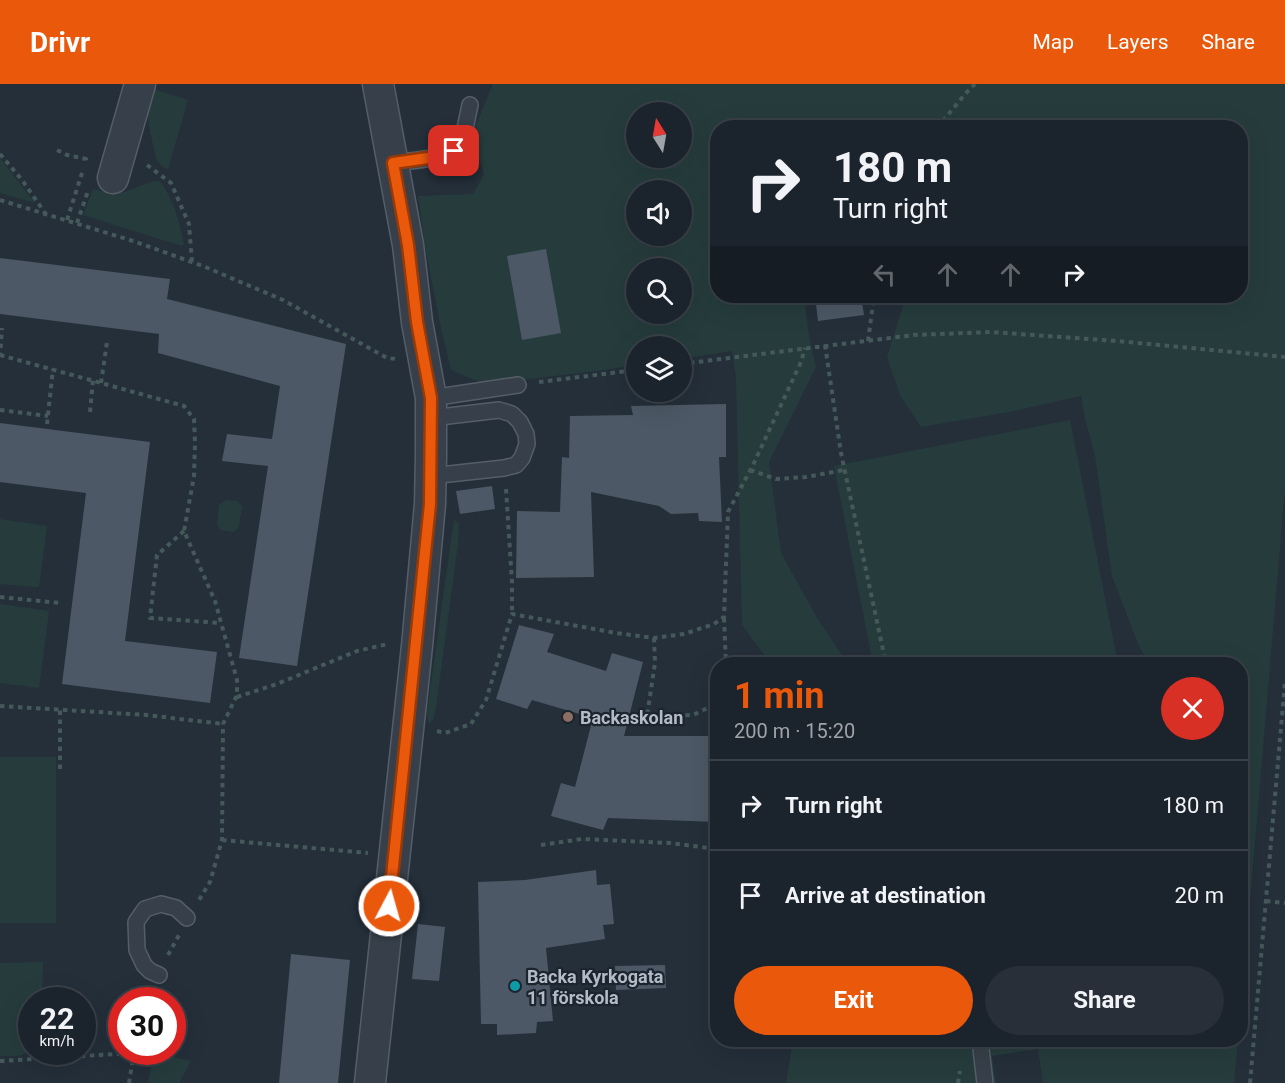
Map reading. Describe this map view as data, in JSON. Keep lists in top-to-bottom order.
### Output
{
  "places": ["Backaskolan", "Backa Kyrkogata 11 förskola"],
  "north": "top",
  "page": {
    "header": "Drivr",
    "nav": ["Map", "Layers", "Share"],
    "turn": ["180 m", "Turn right"],
    "heading": ["1 min", "200 m · 15:20"],
    "list": [
      {
        "name": "Turn right",
        "value": "180 m"
      },
      {
        "name": "Arrive at destination",
        "value": "20 m"
      }
    ],
    "buttons": ["Exit", "Share"],
    "speed": "22 km/h",
    "limit": "30"
  }
}
